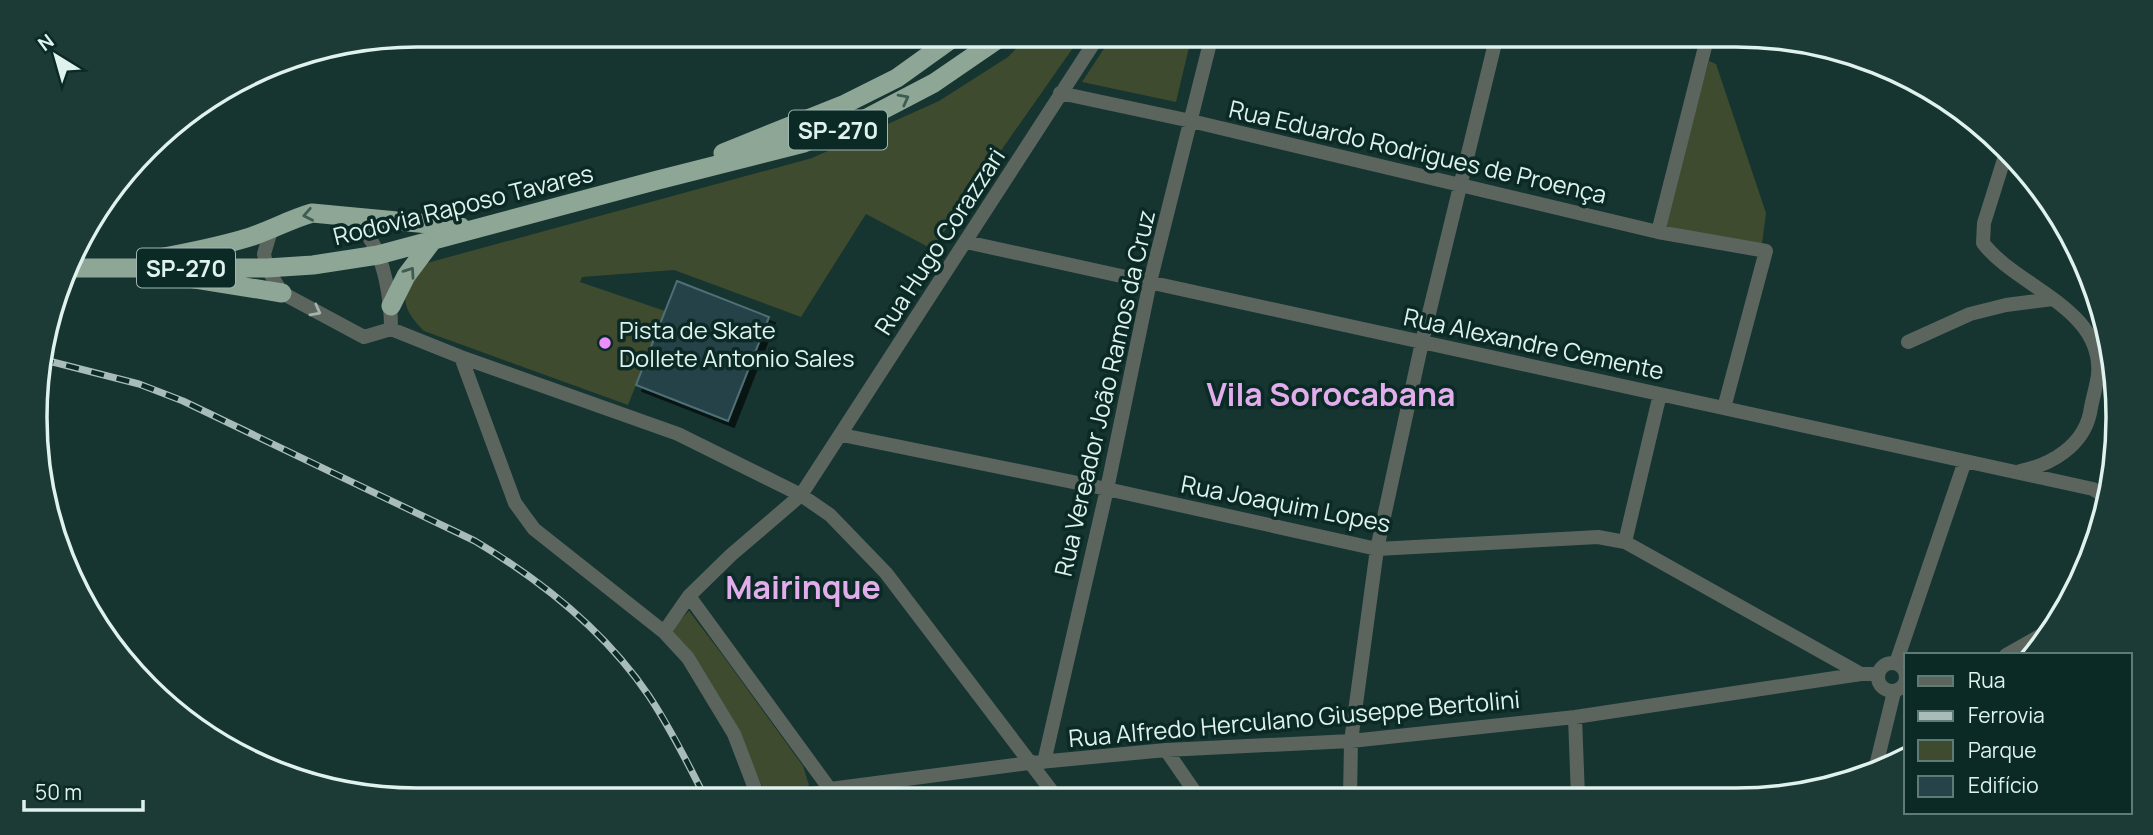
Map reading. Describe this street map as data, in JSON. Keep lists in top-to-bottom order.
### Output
{
  "streets": {
    "highway": ["SP-270", "Rodovia Raposo Tavares"],
    "street": [
      "Rua Eduardo Rodrigues de Proença",
      "Rua Hugo Corazzari",
      "Rua Alexandre Cemente",
      "Rua Vereador João Ramos da Cruz",
      "Rua Joaquim Lopes",
      "Rua Alfredo Herculano Giuseppe Bertolini"
    ]
  },
  "crossings": [
    ["Rua Eduardo Rodrigues de Proença", "Rua Hugo Corazzari"],
    ["Rua Eduardo Rodrigues de Proença", "Rua Alexandre Cemente"],
    ["Rua Eduardo Rodrigues de Proença", "Rua Vereador João Ramos da Cruz"],
    ["Rua Hugo Corazzari", "Rua Alexandre Cemente"],
    ["Rua Hugo Corazzari", "Rua Joaquim Lopes"],
    ["Rua Alexandre Cemente", "Rua Vereador João Ramos da Cruz"],
    ["Rua Vereador João Ramos da Cruz", "Rua Joaquim Lopes"],
    ["Rua Vereador João Ramos da Cruz", "Rua Alfredo Herculano Giuseppe Bertolini"],
    ["Rua Joaquim Lopes", "Rua Alfredo Herculano Giuseppe Bertolini"]
  ],
  "districts": ["Vila Sorocabana", "Mairinque"],
  "places": ["Pista de Skate Dollete Antonio Sales"],
  "legend": [
    "Rua",
    "Ferrovia",
    "Parque",
    "Edifício"
  ],
  "scale_bar": "50 m",
  "north": "top left"
}
